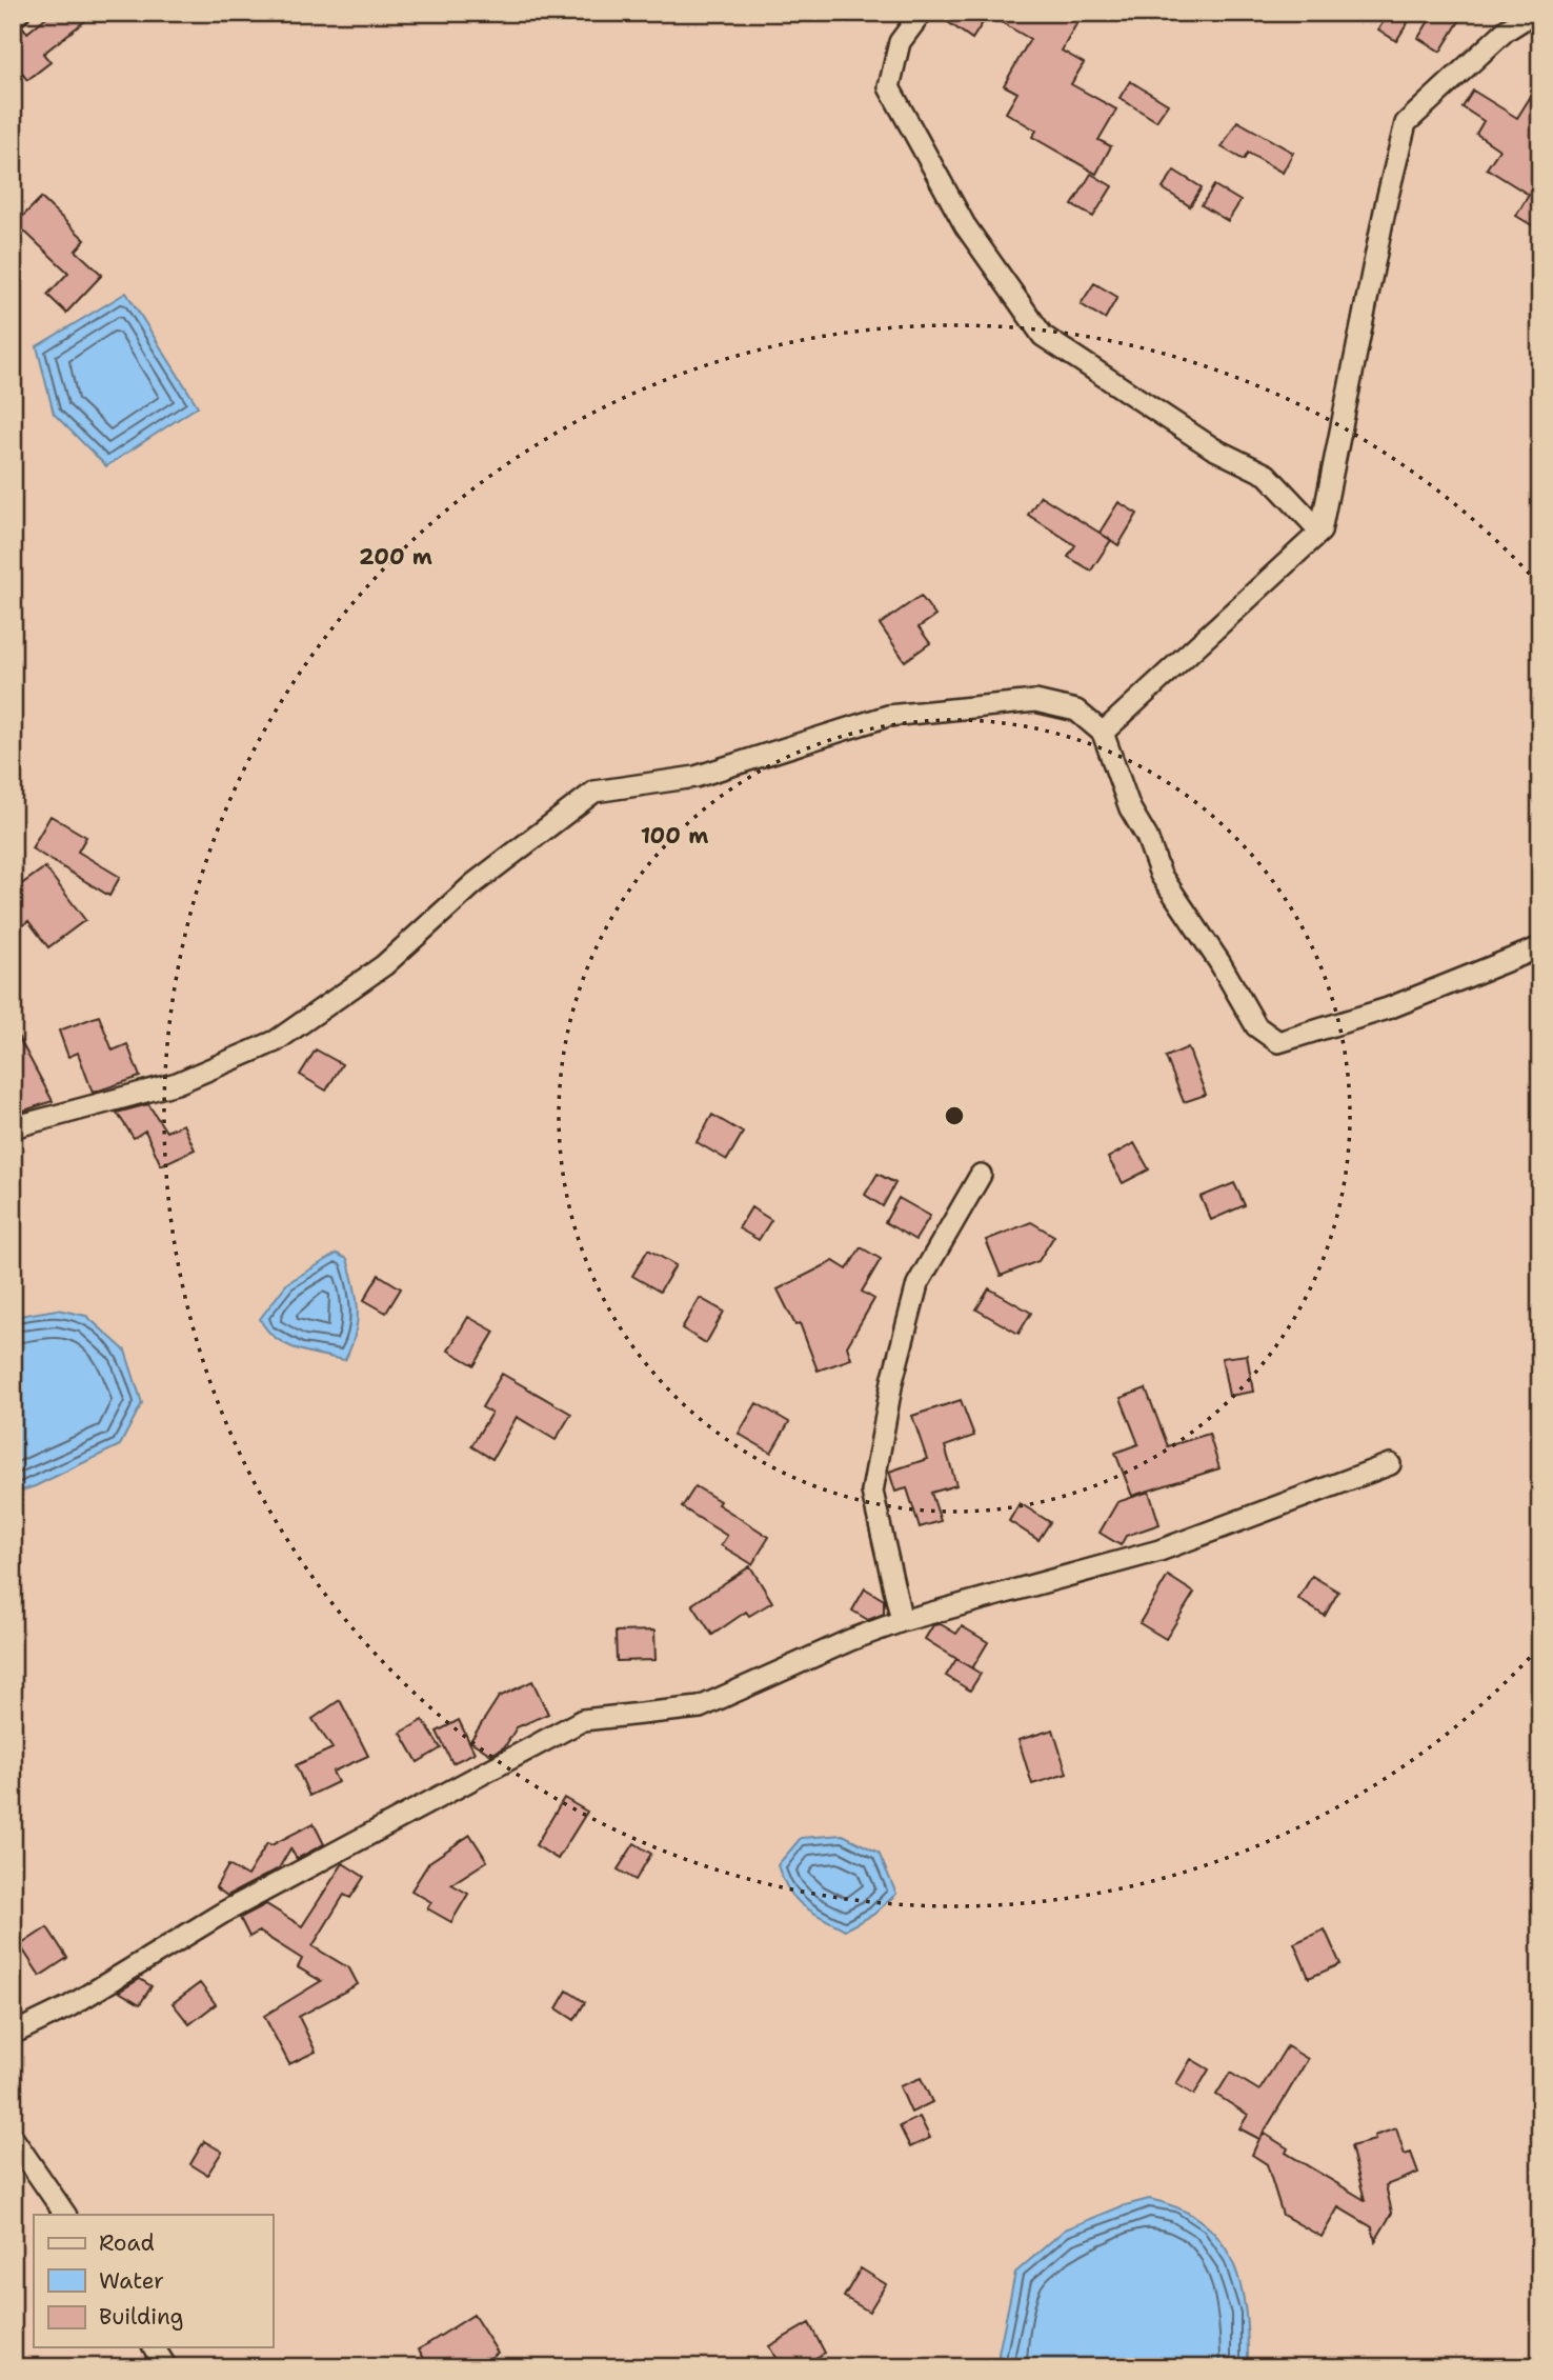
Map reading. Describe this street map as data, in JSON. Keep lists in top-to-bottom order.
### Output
{
  "legend": ["Road", "Water", "Building"],
  "rings": ["200 m", "100 m"]
}
